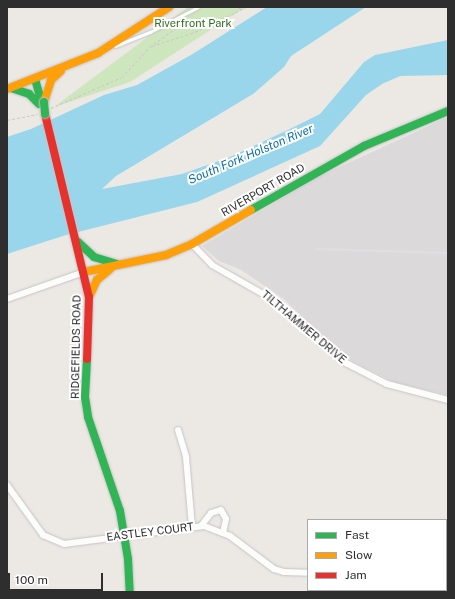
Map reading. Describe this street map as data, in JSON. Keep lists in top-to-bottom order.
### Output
{
  "streets": {
    "main road": ["RIVERPORT ROAD", "RIDGEFIELDS ROAD"],
    "street": ["TILTHAMMER DRIVE", "EASTLEY COURT"]
  },
  "crossings": [
    ["RIVERPORT ROAD", "TILTHAMMER DRIVE"],
    ["RIVERPORT ROAD", "RIDGEFIELDS ROAD"],
    ["RIDGEFIELDS ROAD", "EASTLEY COURT"]
  ],
  "water": ["South Fork Holston River"],
  "parks": ["Riverfront Park"],
  "legend": ["Fast", "Slow", "Jam"],
  "scale_bar": "100 m"
}
